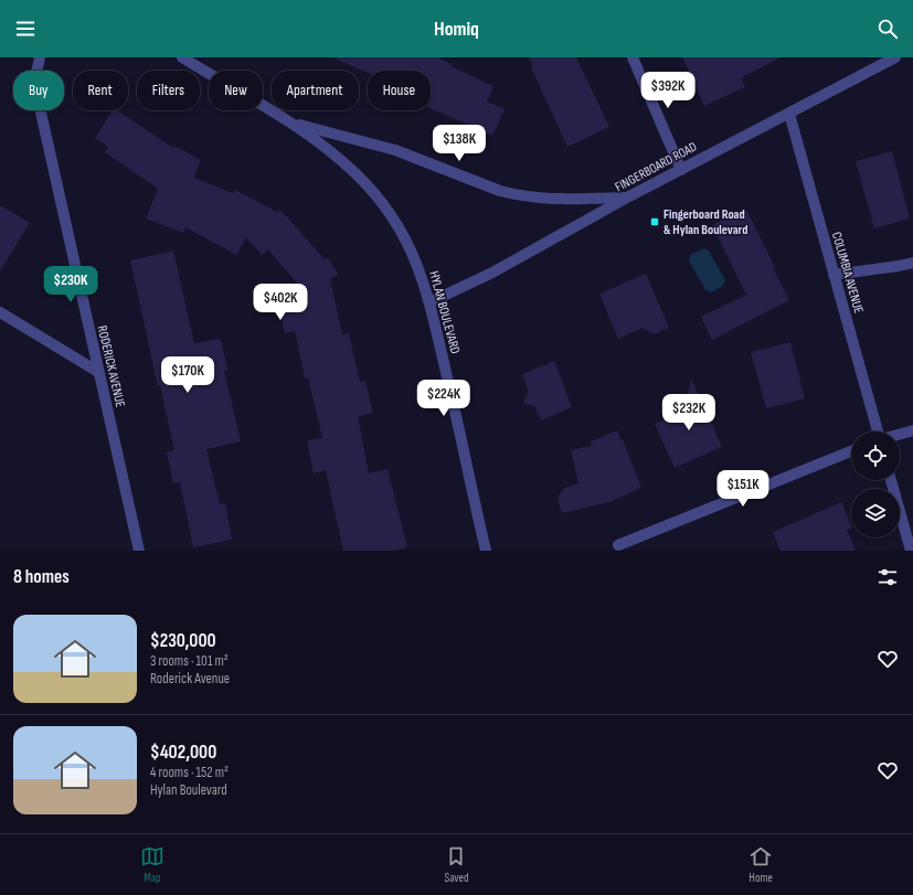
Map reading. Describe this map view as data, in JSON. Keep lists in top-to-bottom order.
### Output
{
  "streets": {
    "street": [
      "FINGERBOARD ROAD",
      "COLUMBIA AVENUE",
      "HYLAN BOULEVARD",
      "RODERICK AVENUE"
    ]
  },
  "crossings": [
    ["FINGERBOARD ROAD", "COLUMBIA AVENUE"],
    ["FINGERBOARD ROAD", "HYLAN BOULEVARD"]
  ],
  "places": {
    "transit": ["Fingerboard Road & Hylan Boulevard"]
  },
  "page": {
    "header": "Homiq",
    "chip": [
      "Buy",
      "Rent",
      "Filters",
      "New",
      "Apartment",
      "House"
    ],
    "price": [
      "$392K",
      "$138K",
      "$230K",
      "$402K",
      "$170K",
      "$224K",
      "$232K",
      "$151K"
    ],
    "heading": "8 homes",
    "list": [
      {
        "name": "$230,000",
        "note": "3 rooms · 101 m² · Roderick Avenue"
      },
      {
        "name": "$402,000",
        "note": "4 rooms · 152 m² · Hylan Boulevard"
      }
    ],
    "tabs": ["Map", "Saved", "Home"]
  }
}
